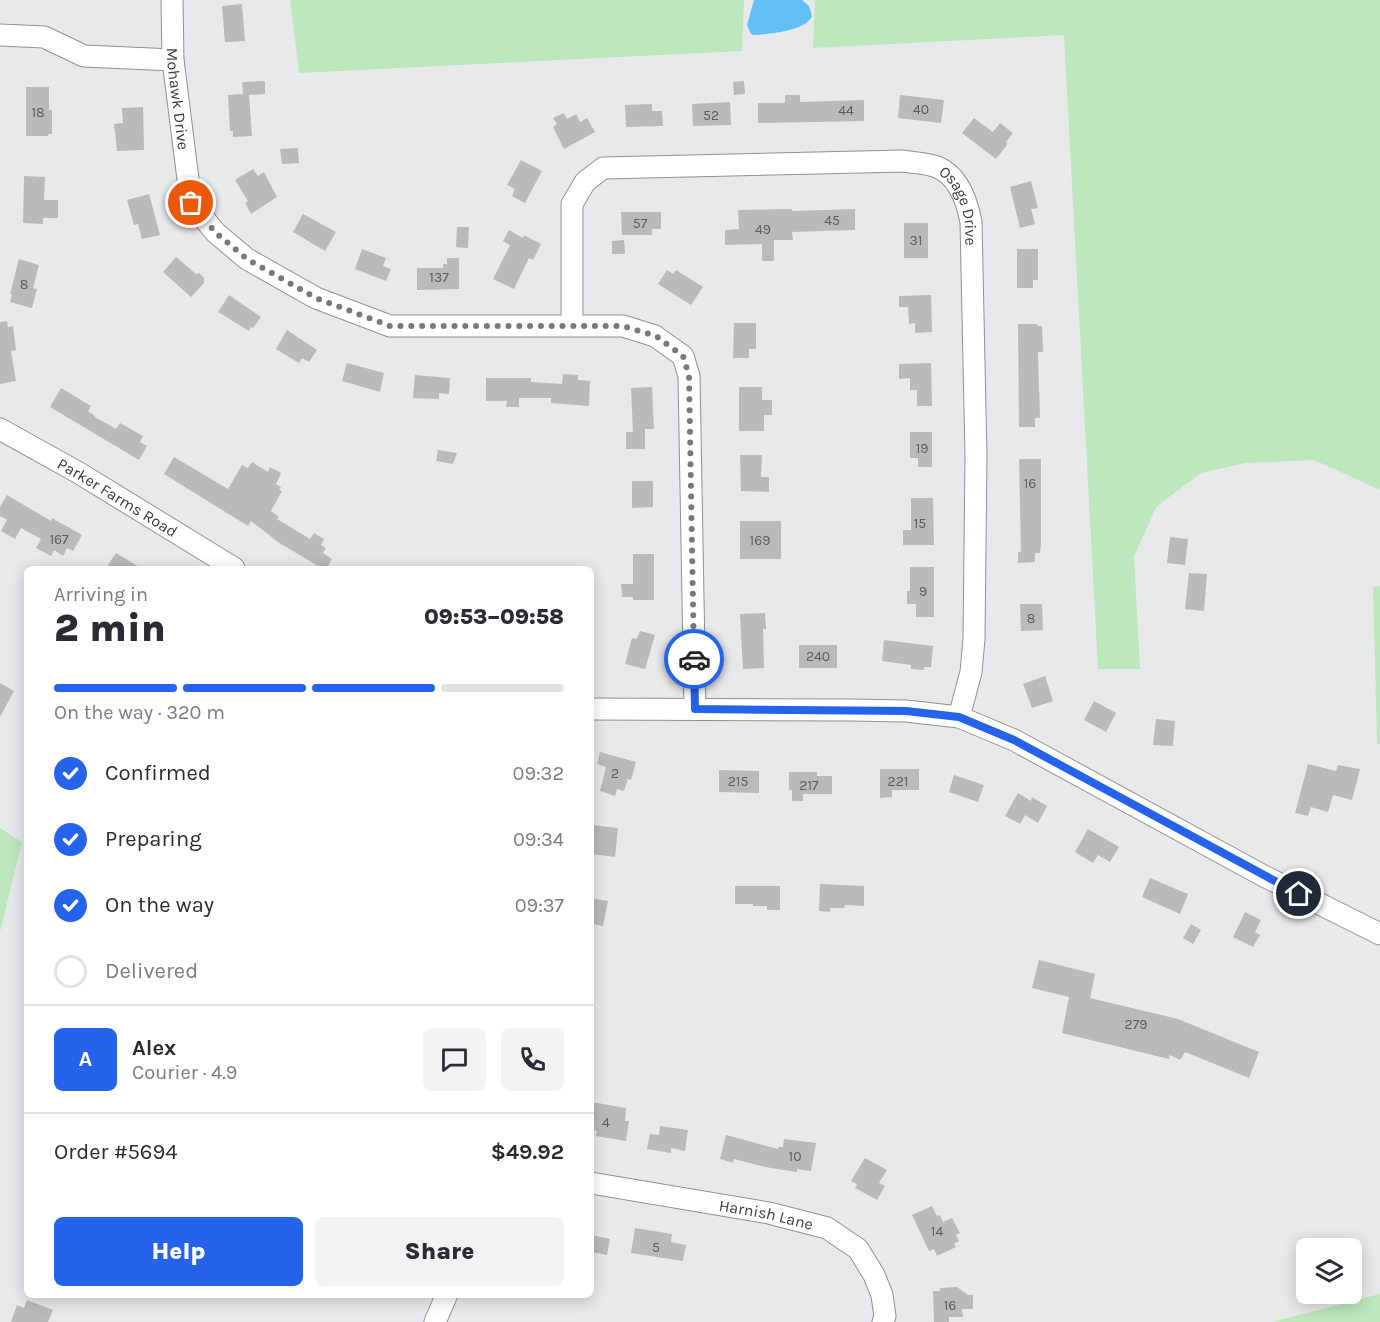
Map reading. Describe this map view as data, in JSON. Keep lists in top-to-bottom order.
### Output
{
  "streets": {
    "street": [
      "Mohawk Drive",
      "Osage Drive",
      "Parker Farms Road",
      "Harnish Lane"
    ]
  },
  "crossings": [
    ["Mohawk Drive", "Osage Drive"]
  ],
  "house_numbers": [
    "40",
    "44",
    "18",
    "52",
    "45",
    "57",
    "49",
    "31",
    "137",
    "8",
    "19",
    "16",
    "15",
    "167",
    "169",
    "9",
    "8",
    "240",
    "2",
    "215",
    "221",
    "217",
    "279",
    "4",
    "10",
    "14",
    "5",
    "16"
  ],
  "page": {
    "heading": ["2 min", "Arriving in", "09:53–09:58"],
    "panel": [
      "Alex",
      "Courier · 4.9",
      "Order #5694",
      "$49.92"
    ],
    "bar": "On the way · 320 m",
    "list": [
      ["Confirmed", "09:32"],
      ["Preparing", "09:34"],
      ["On the way", "09:37"],
      "Delivered"
    ],
    "round": "A",
    "buttons": ["Help", "Share"]
  }
}
